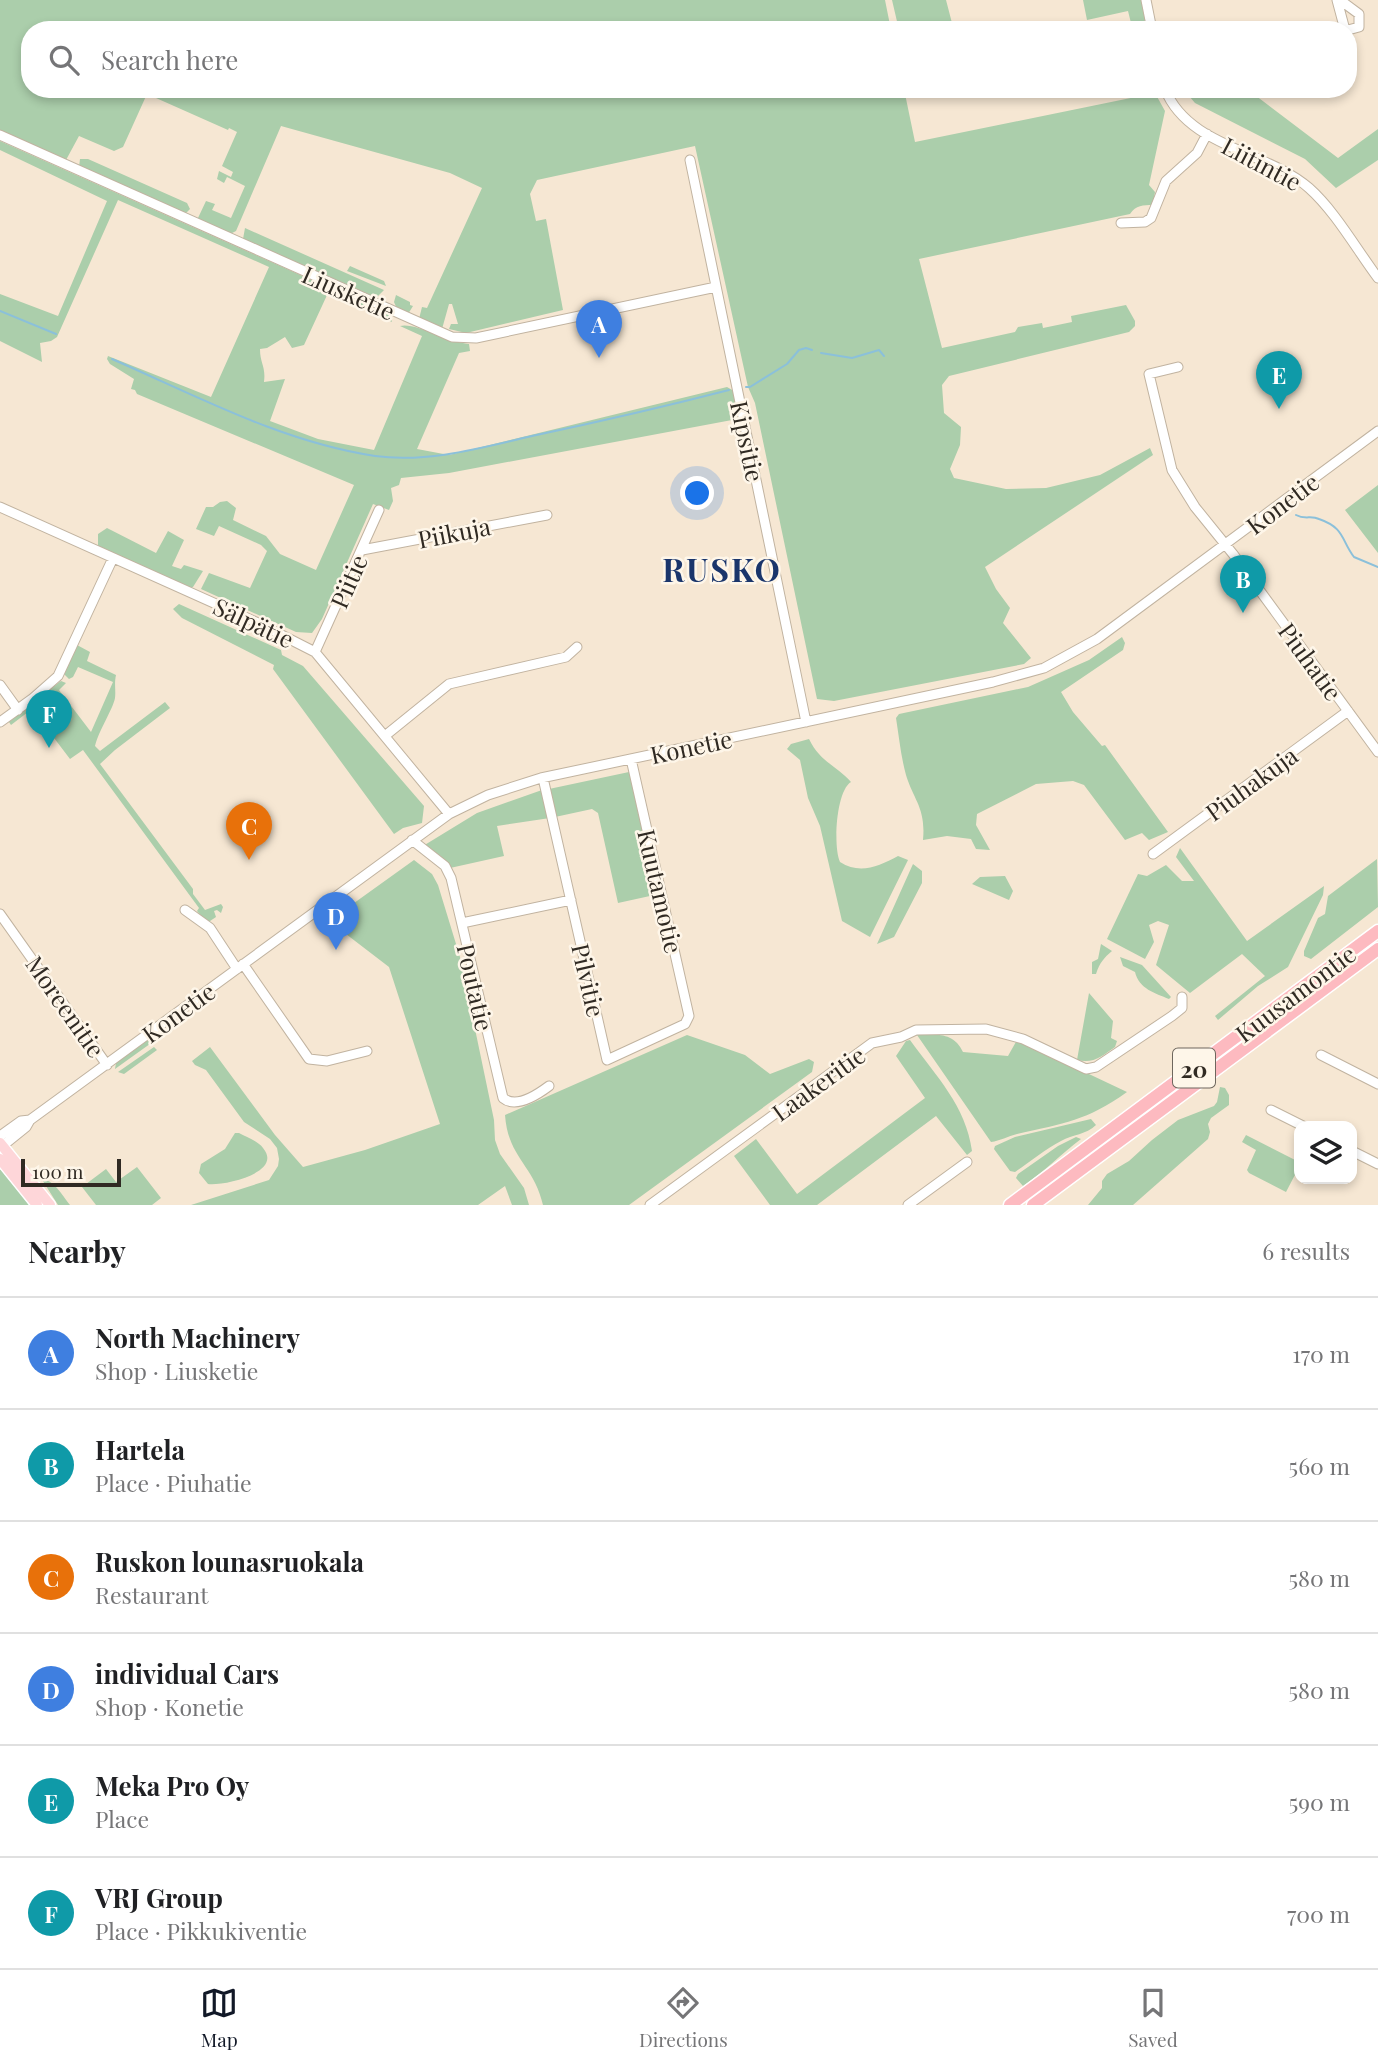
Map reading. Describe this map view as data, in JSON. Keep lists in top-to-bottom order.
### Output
{
  "streets": {
    "highway": ["Kuusamontie", "20"],
    "street": [
      "Liitintie",
      "Liusketie",
      "Kipsitie",
      "Konetie",
      "Piikuja",
      "Piitie",
      "Sälpätie",
      "Piuhatie",
      "Piuhakuja",
      "Kuutamotie",
      "Pilvitie",
      "Poutatie",
      "Moreenitie",
      "Laakeritie"
    ]
  },
  "crossings": [
    ["Liusketie", "Kipsitie"],
    ["Kipsitie", "Konetie"],
    ["Konetie", "Sälpätie"],
    ["Konetie", "Piuhatie"],
    ["Konetie", "Kuutamotie"],
    ["Konetie", "Pilvitie"],
    ["Konetie", "Poutatie"],
    ["Konetie", "Moreenitie"],
    ["Piikuja", "Piitie"],
    ["Piitie", "Sälpätie"],
    ["Piuhatie", "Piuhakuja"],
    ["Kuutamotie", "Pilvitie"]
  ],
  "districts": ["RUSKO"],
  "scale_bar": "100 m",
  "page": {
    "search": "Search here",
    "pins": [
      "A",
      "E",
      "B",
      "F",
      "C",
      "D"
    ],
    "scale": "100 m",
    "heading": ["Nearby", "6 results"],
    "list": [
      {
        "mark": "A",
        "name": "North Machinery",
        "note": "Shop · Liusketie",
        "value": "170 m"
      },
      {
        "mark": "B",
        "name": "Hartela",
        "note": "Place · Piuhatie",
        "value": "560 m"
      },
      {
        "mark": "C",
        "name": "Ruskon lounasruokala",
        "note": "Restaurant",
        "value": "580 m"
      },
      {
        "mark": "D",
        "name": "individual Cars",
        "note": "Shop · Konetie",
        "value": "580 m"
      },
      {
        "mark": "E",
        "name": "Meka Pro Oy",
        "note": "Place",
        "value": "590 m"
      },
      {
        "mark": "F",
        "name": "VRJ Group",
        "note": "Place · Pikkukiventie",
        "value": "700 m"
      }
    ],
    "nav": ["Map", "Directions", "Saved"]
  }
}
